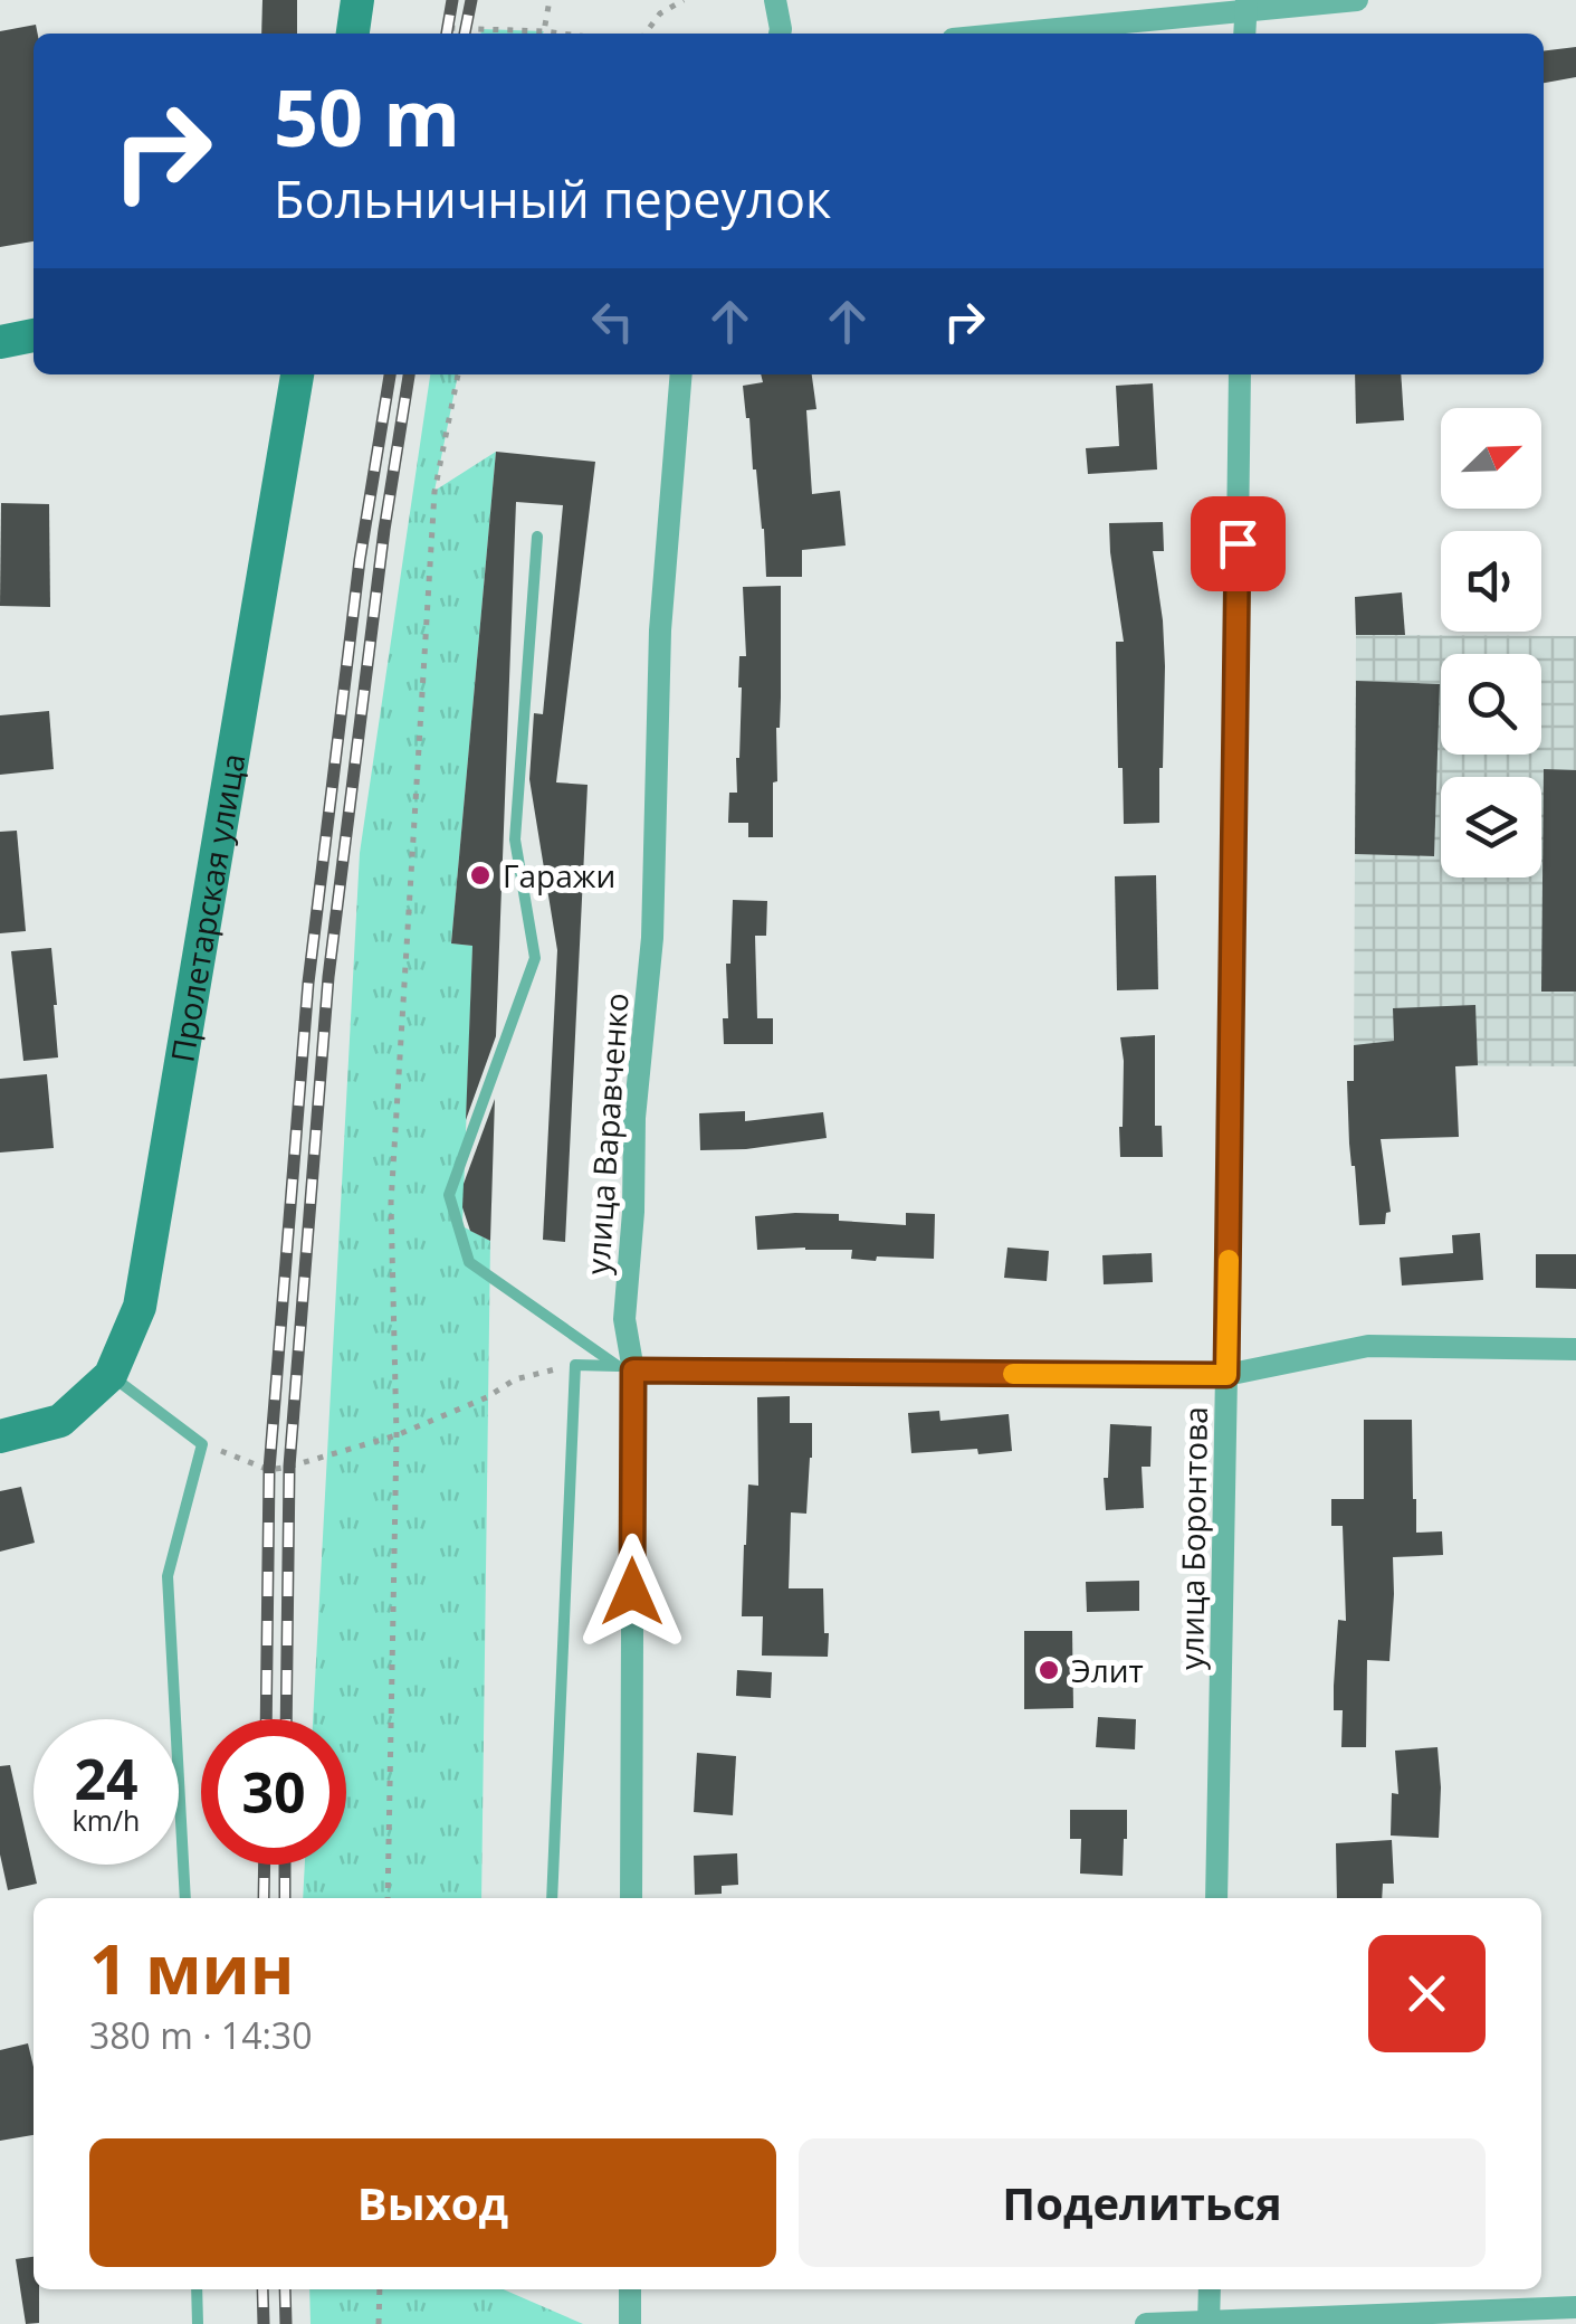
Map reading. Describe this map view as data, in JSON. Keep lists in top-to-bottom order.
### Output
{
  "streets": {
    "street": ["Пролетарская улица", "улица Варавченко", "улица Боронтова"]
  },
  "places": ["Гаражи", "Элит"],
  "north": "top right",
  "page": {
    "turn": ["50 m", "Больничный переулок"],
    "speed": "24 km/h",
    "limit": "30",
    "heading": ["1 мин", "380 m · 14:30"],
    "buttons": ["Выход", "Поделиться"]
  }
}
